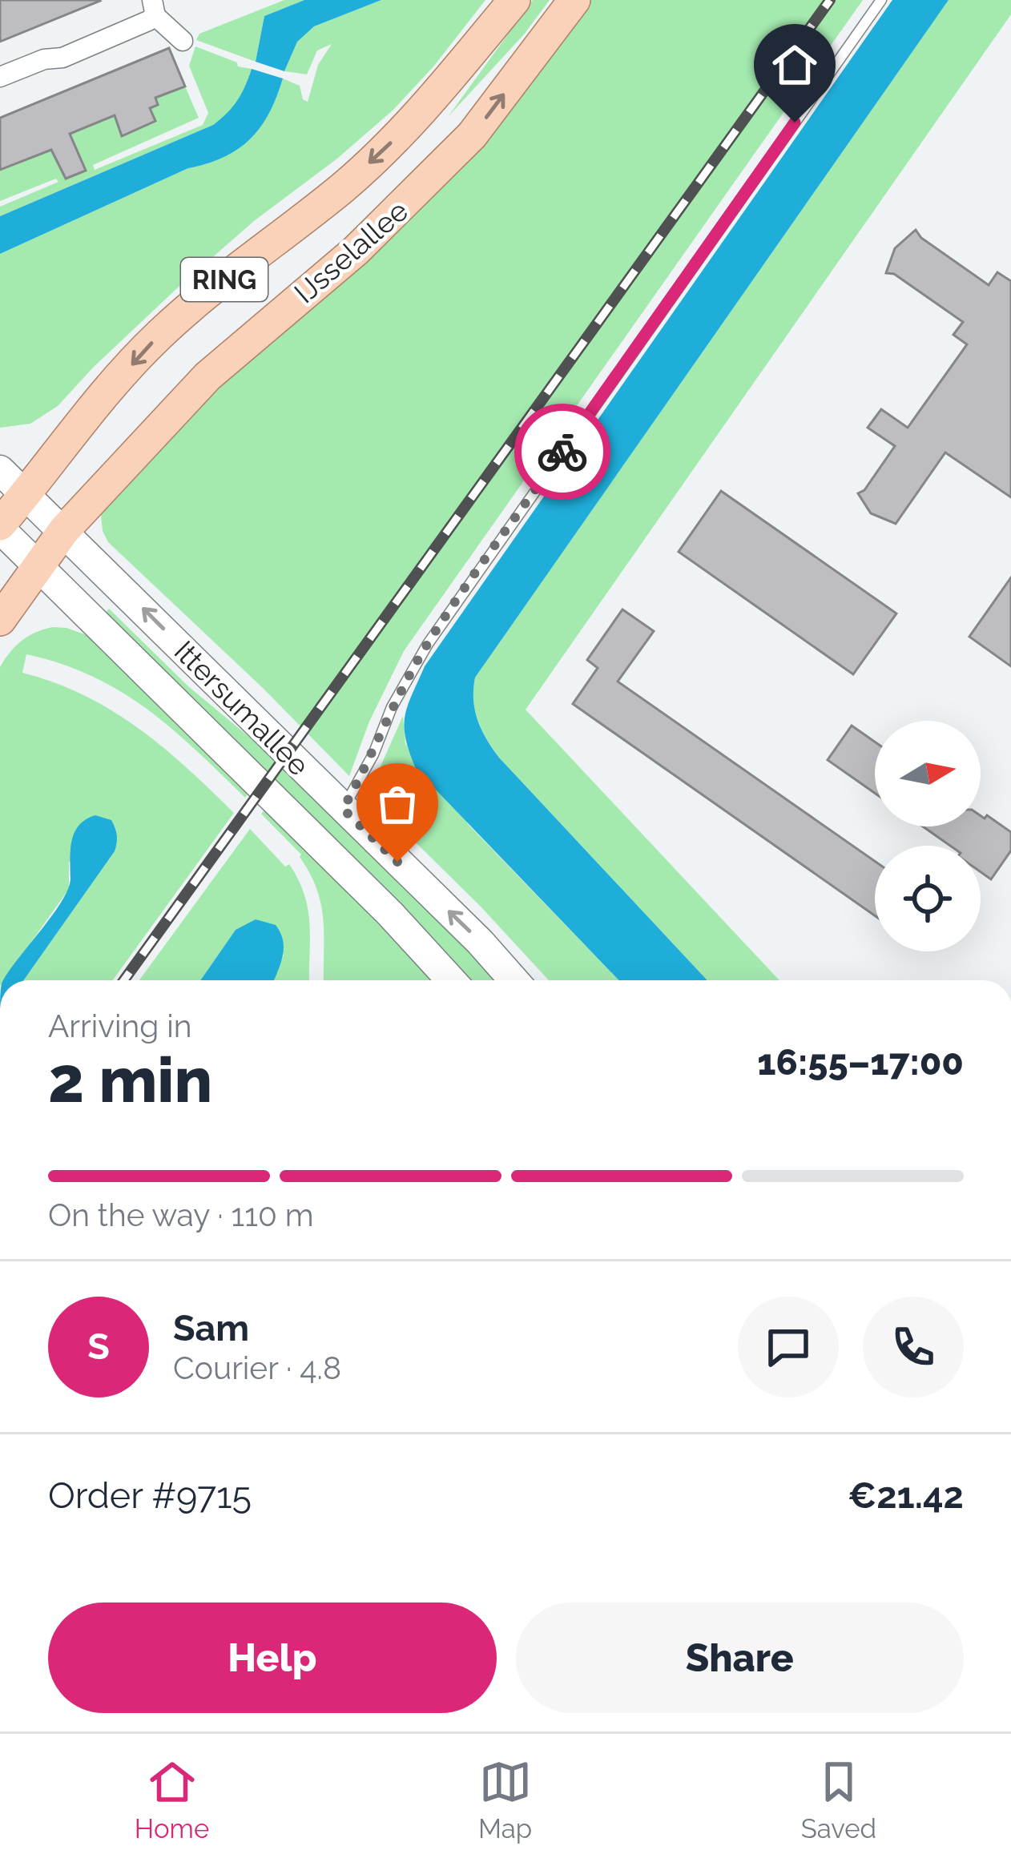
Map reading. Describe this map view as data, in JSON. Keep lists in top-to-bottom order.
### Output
{
  "streets": {
    "main road": ["IJsselallee", "RING", "Ittersumallee"]
  },
  "crossings": [
    ["IJsselallee", "Ittersumallee"]
  ],
  "north": "right",
  "page": {
    "heading": ["2 min", "Arriving in", "16:55–17:00"],
    "panel": [
      "Sam",
      "Courier · 4.8",
      "Order #9715",
      "€21.42"
    ],
    "bar": "On the way · 110 m",
    "round": "S",
    "buttons": ["Help", "Share"],
    "tabs": ["Home", "Map", "Saved"]
  }
}
